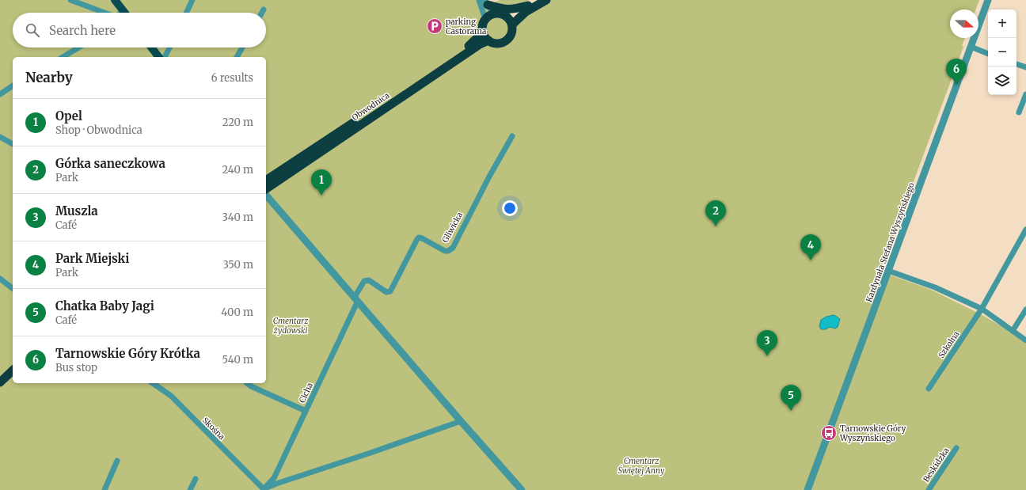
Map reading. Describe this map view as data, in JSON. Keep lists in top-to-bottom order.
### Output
{
  "streets": {
    "highway": ["Obwodnica"],
    "street": [
      "Gliwicka",
      "Kardynała Stefana Wyszyńskiego",
      "Szkolna",
      "Cicha",
      "Skośna",
      "Beskidzka"
    ]
  },
  "crossings": [
    ["Gliwicka", "Cicha"],
    ["Cicha", "Skośna"]
  ],
  "parks": ["Cmentarz żydowski", "Cmentarz Świętej Anny"],
  "places": {
    "parking": ["parking Castorama"],
    "bus stop": ["Tarnowskie Góry Wyszyńskiego"]
  },
  "north": "right",
  "page": {
    "map_buttons": ["+", "−"],
    "search": "Search here",
    "heading": ["Nearby", "6 results"],
    "pins": [
      "6",
      "1",
      "2",
      "4",
      "3",
      "5"
    ],
    "list": [
      {
        "mark": "1",
        "name": "Opel",
        "note": "Shop · Obwodnica",
        "value": "220 m"
      },
      {
        "mark": "2",
        "name": "Górka saneczkowa",
        "note": "Park",
        "value": "240 m"
      },
      {
        "mark": "3",
        "name": "Muszla",
        "note": "Café",
        "value": "340 m"
      },
      {
        "mark": "4",
        "name": "Park Miejski",
        "note": "Park",
        "value": "350 m"
      },
      {
        "mark": "5",
        "name": "Chatka Baby Jagi",
        "note": "Café",
        "value": "400 m"
      },
      {
        "mark": "6",
        "name": "Tarnowskie Góry Krótka",
        "note": "Bus stop",
        "value": "540 m"
      }
    ]
  }
}
